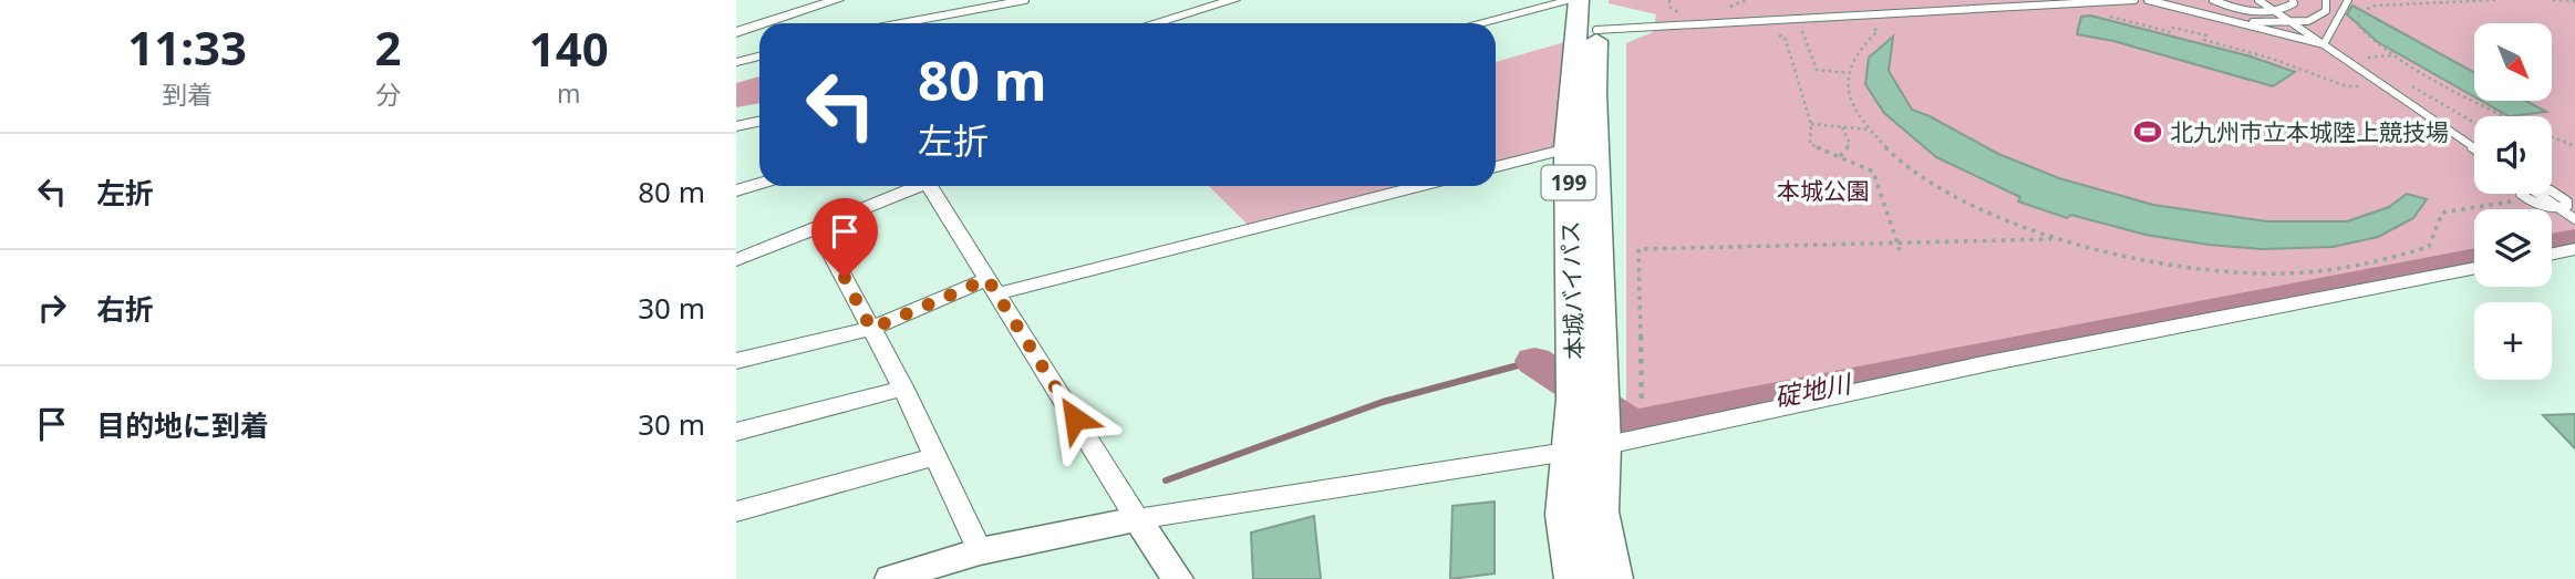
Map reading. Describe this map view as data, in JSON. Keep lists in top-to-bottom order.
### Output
{
  "streets": {
    "highway": ["199", "本城バイパス"]
  },
  "water": ["碇地川"],
  "parks": ["本城公園"],
  "places": {
    "sports": ["北九州市立本城陸上競技場"]
  },
  "north": "bottom right",
  "page": {
    "eta": [
      "11:33",
      "到着",
      "2",
      "分",
      "140",
      "m"
    ],
    "map_buttons": "+",
    "turn": ["80 m", "左折"],
    "list": [
      {
        "name": "左折",
        "value": "80 m"
      },
      {
        "name": "右折",
        "value": "30 m"
      },
      {
        "name": "目的地に到着",
        "value": "30 m"
      }
    ]
  }
}
